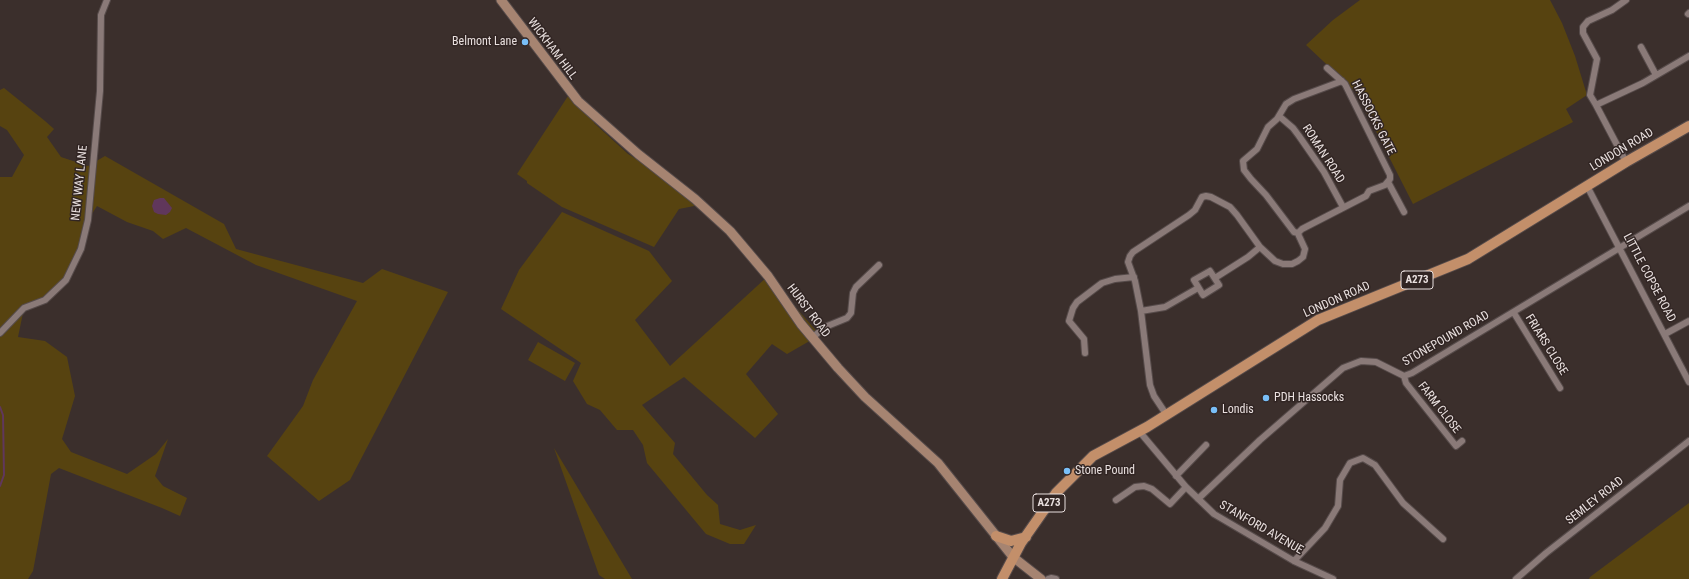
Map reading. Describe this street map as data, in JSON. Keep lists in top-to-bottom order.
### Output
{
  "streets": {
    "main road": [
      "WICKHAM HILL",
      "LONDON ROAD",
      "A273",
      "HURST ROAD"
    ],
    "street": [
      "HASSOCKS GATE",
      "ROMAN ROAD",
      "NEW WAY LANE",
      "LITTLE COPSE ROAD",
      "STONEPOUND ROAD",
      "FRIARS CLOSE",
      "FARM CLOSE",
      "SEMLEY ROAD",
      "STANFORD AVENUE"
    ]
  },
  "crossings": [
    ["WICKHAM HILL", "HURST ROAD"],
    ["LONDON ROAD", "LITTLE COPSE ROAD"],
    ["LONDON ROAD", "A273"],
    ["LONDON ROAD", "HURST ROAD"],
    ["LONDON ROAD", "STANFORD AVENUE"],
    ["LITTLE COPSE ROAD", "STONEPOUND ROAD"],
    ["A273", "HURST ROAD"],
    ["STONEPOUND ROAD", "FRIARS CLOSE"],
    ["STONEPOUND ROAD", "FARM CLOSE"],
    ["STONEPOUND ROAD", "STANFORD AVENUE"]
  ],
  "places": [
    "Belmont Lane",
    "PDH Hassocks",
    "Londis",
    "Stone Pound"
  ]
}
